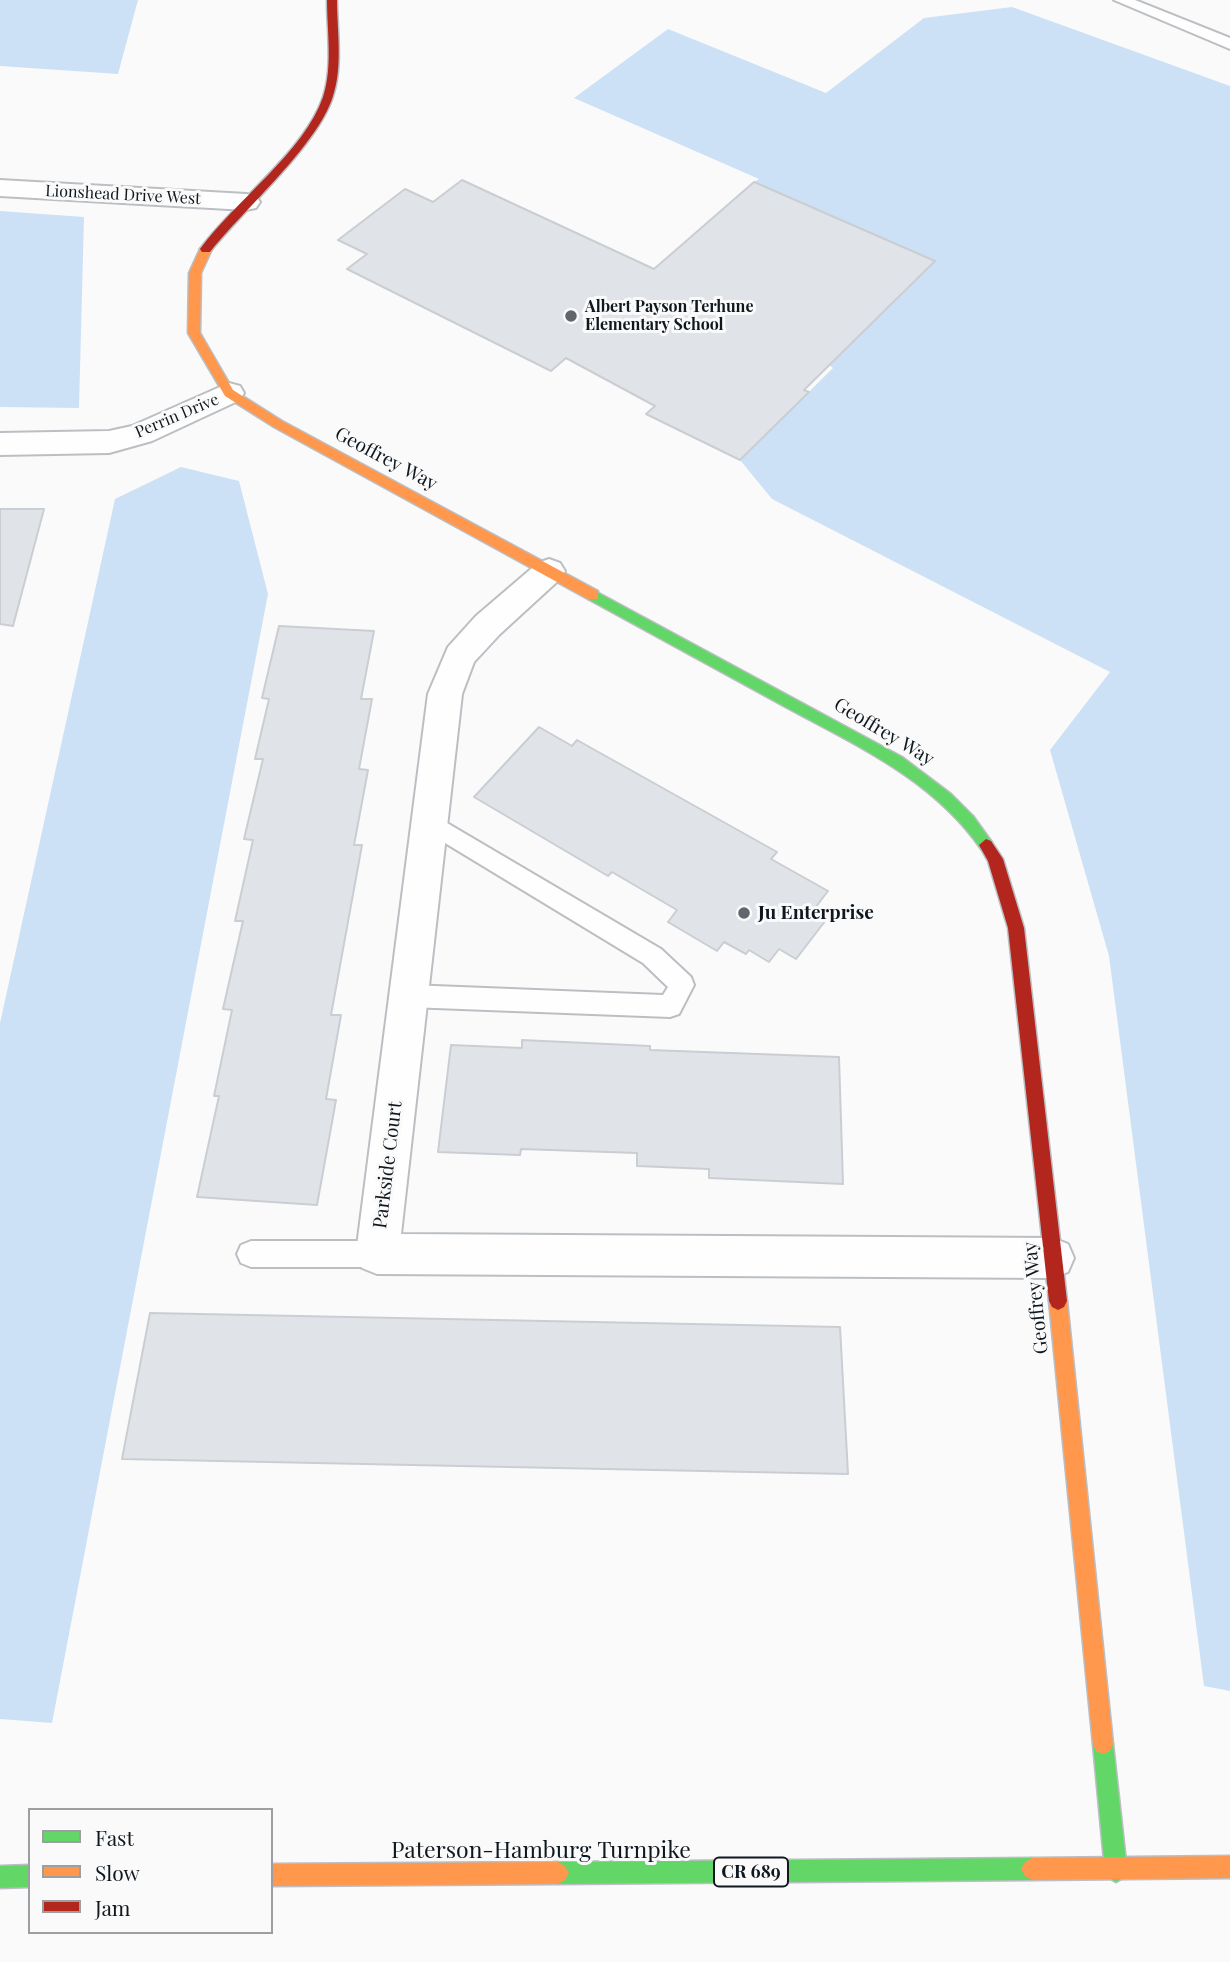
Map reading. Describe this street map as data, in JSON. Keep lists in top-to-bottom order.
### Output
{
  "streets": {
    "street": [
      "Lionshead Drive West",
      "Perrin Drive",
      "Geoffrey Way",
      "Parkside Court",
      "Paterson-Hamburg Turnpike",
      "CR 689"
    ]
  },
  "crossings": [
    ["Lionshead Drive West", "Geoffrey Way"],
    ["Perrin Drive", "Geoffrey Way"],
    ["Geoffrey Way", "Parkside Court"],
    ["Geoffrey Way", "Paterson-Hamburg Turnpike"]
  ],
  "places": ["Albert Payson Terhune Elementary School", "Ju Enterprise"],
  "legend": ["Fast", "Slow", "Jam"]
}
